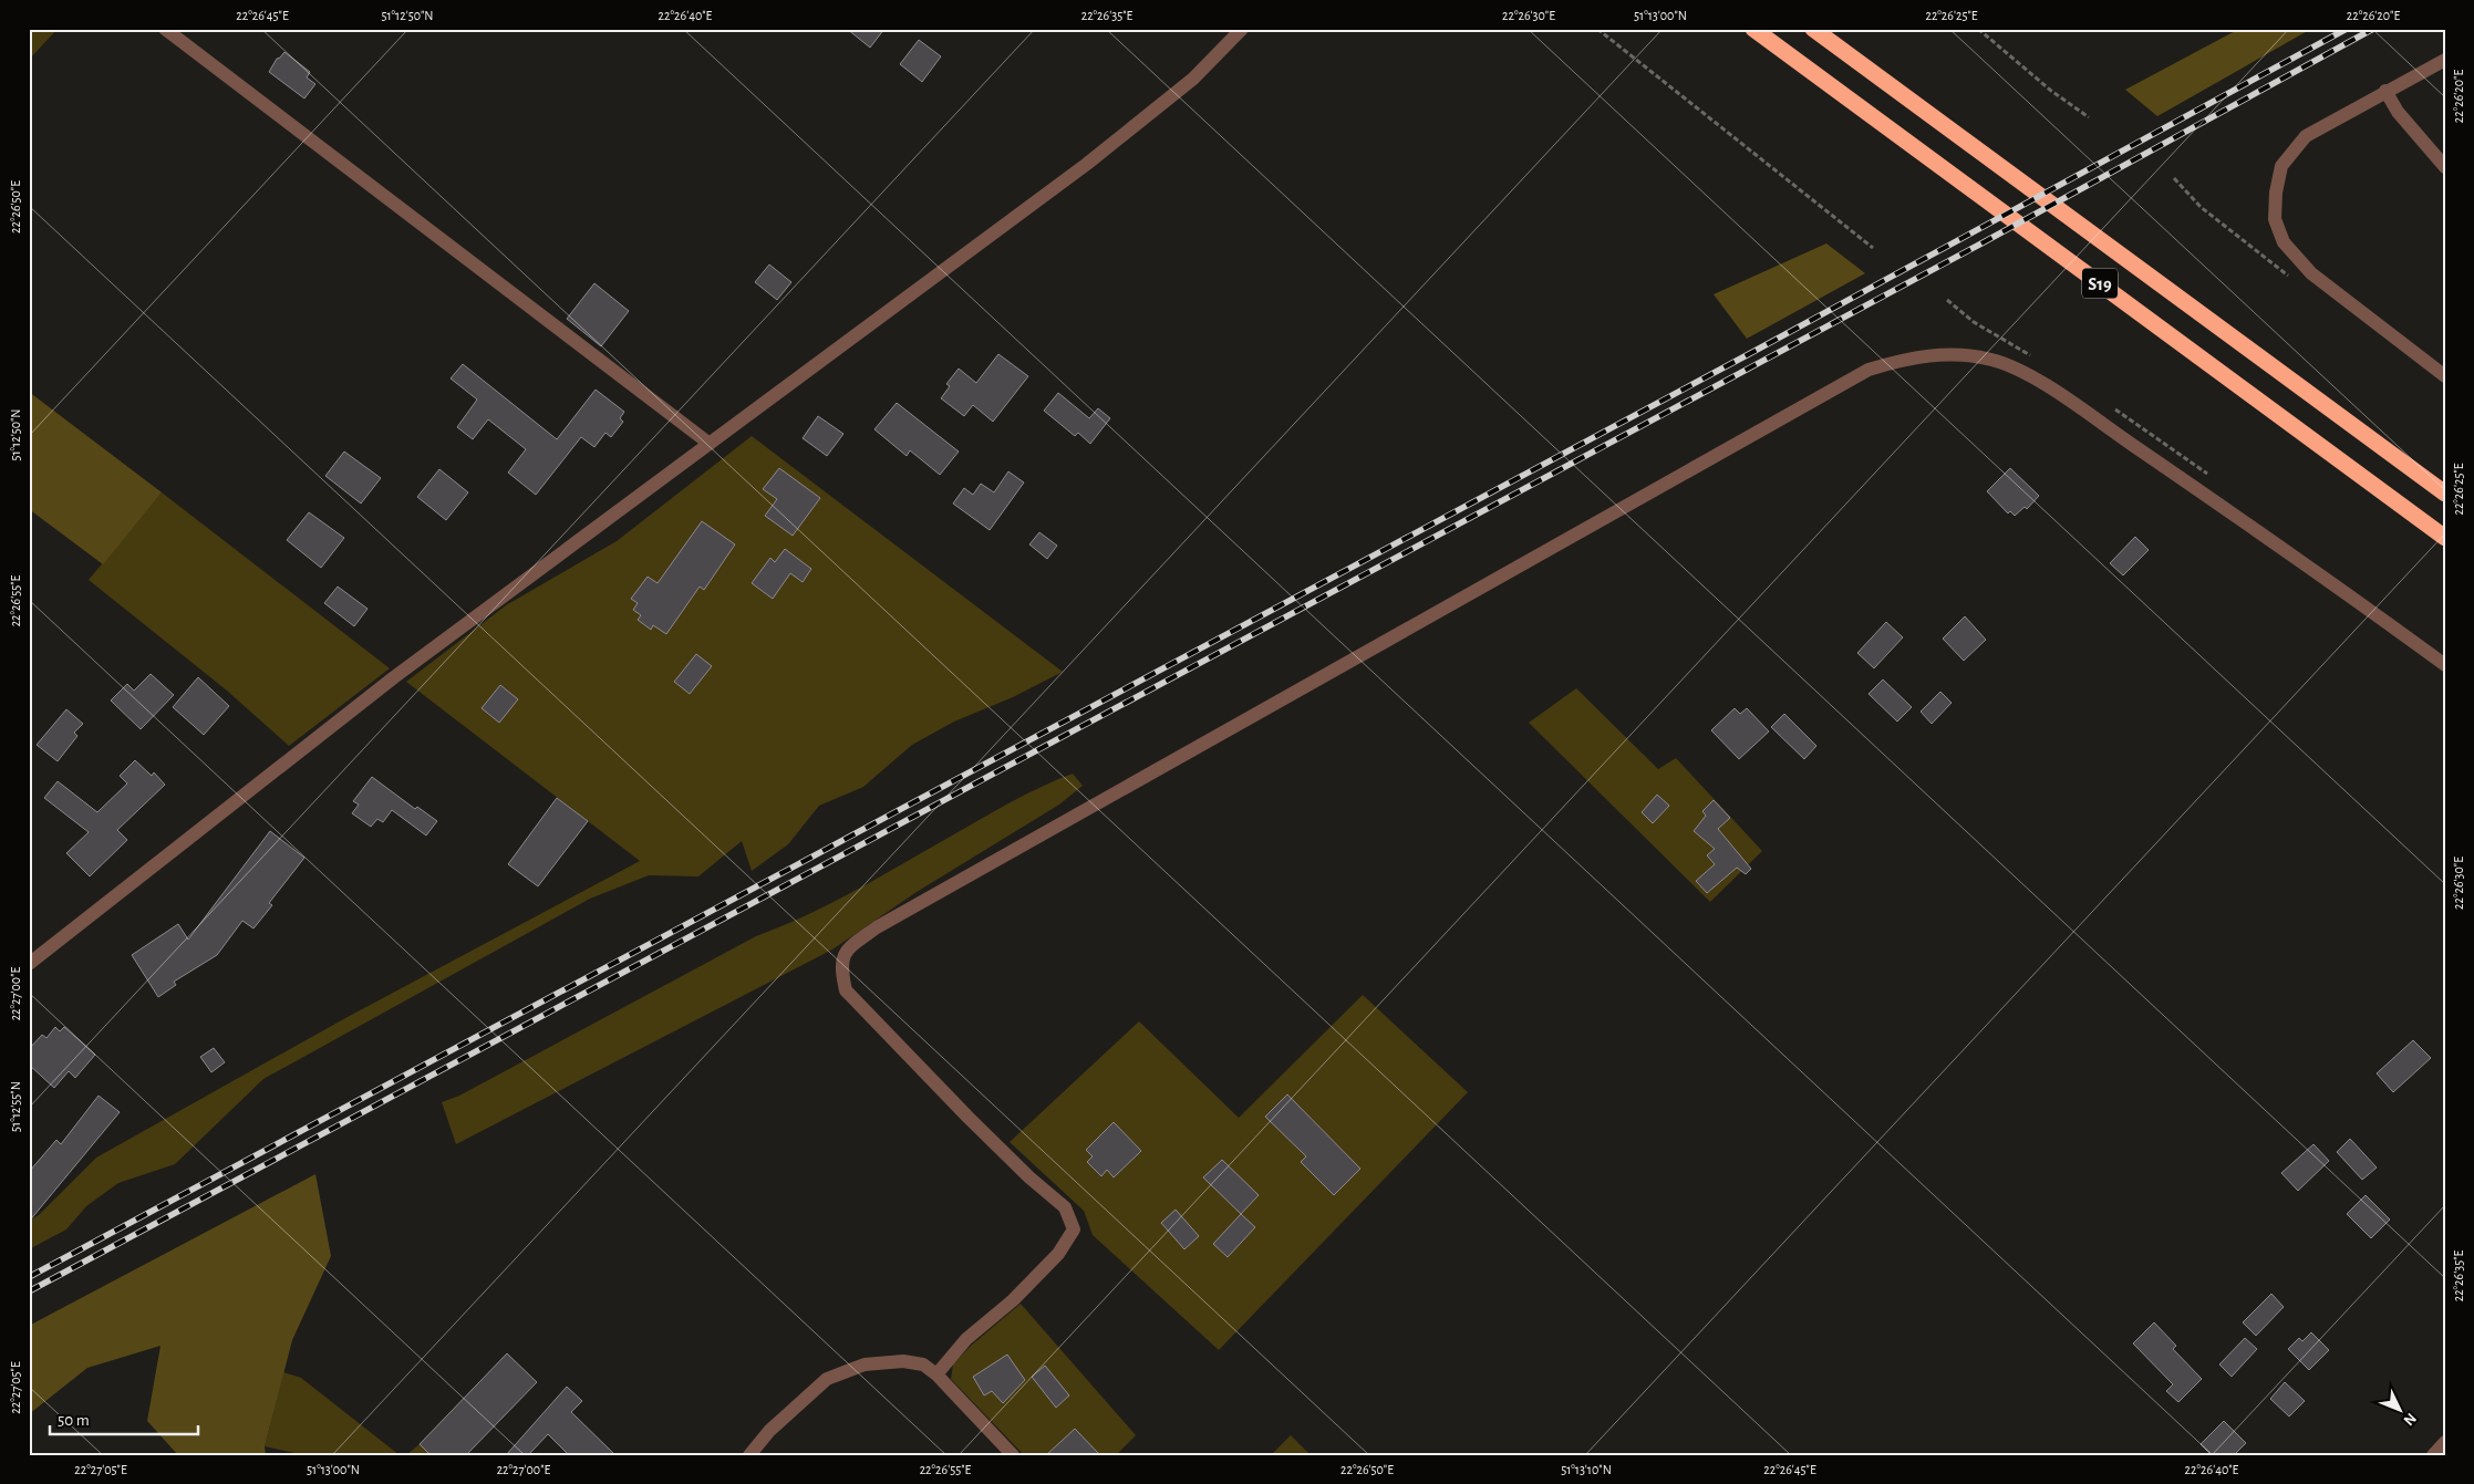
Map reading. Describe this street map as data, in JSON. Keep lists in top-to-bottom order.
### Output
{
  "streets": {
    "highway": ["S19"]
  },
  "scale_bar": "50 m",
  "north": "bottom right",
  "coordinates": [
    "22°26'45\"E",
    "51°12'50\"N",
    "22°26'40\"E",
    "22°26'35\"E",
    "22°26'30\"E",
    "51°13'00\"N",
    "22°26'25\"E",
    "22°26'20\"E",
    "22°26'50\"E",
    "22°26'55\"E",
    "22°27'00\"E",
    "51°12'55\"N",
    "22°27'05\"E",
    "51°13'10\"N"
  ]
}
